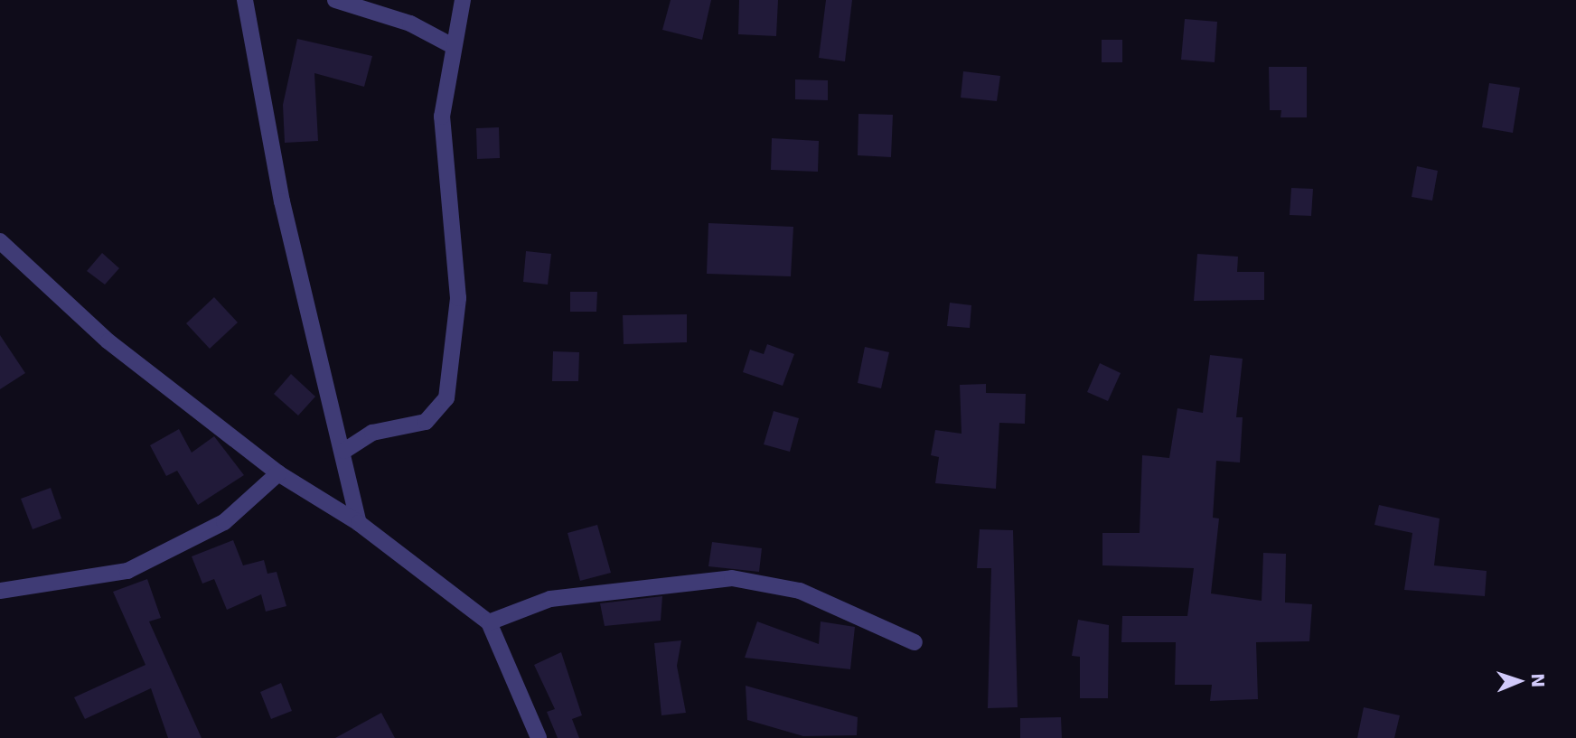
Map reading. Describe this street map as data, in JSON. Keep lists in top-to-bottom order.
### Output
{
  "north": "right"
}
